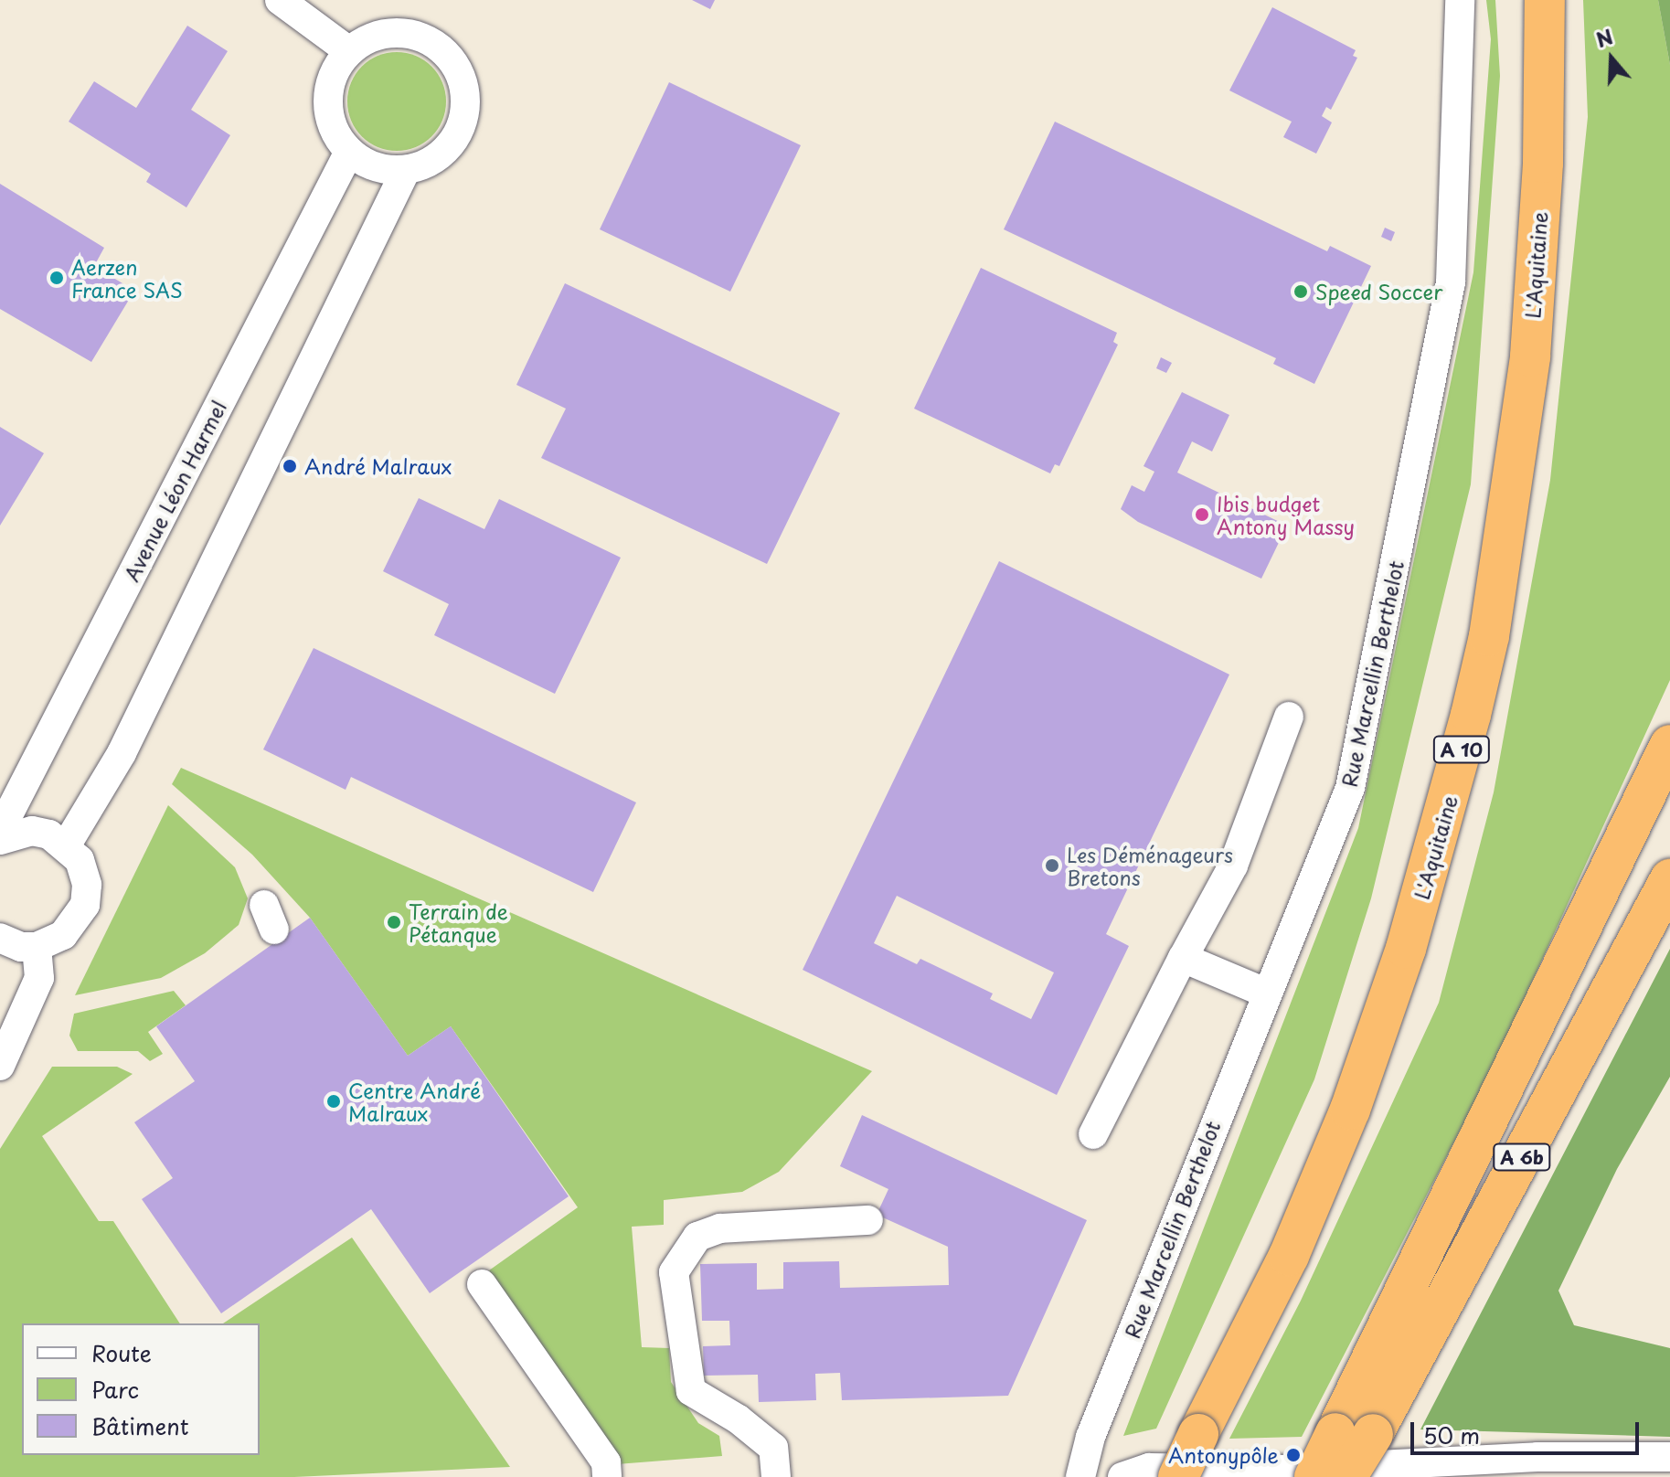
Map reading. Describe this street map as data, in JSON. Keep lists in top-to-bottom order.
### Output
{
  "streets": {
    "highway": ["L'Aquitaine", "A 10", "A 6b"],
    "street": ["Avenue Léon Harmel", "Rue Marcellin Berthelot"]
  },
  "places": [
    "Aerzen France SAS",
    "Speed Soccer",
    "André Malraux",
    "Ibis budget Antony Massy",
    "Les Déménageurs Bretons",
    "Terrain de Pétanque",
    "Centre André Malraux",
    "Antonypôle"
  ],
  "legend": ["Route", "Parc", "Bâtiment"],
  "scale_bar": "50 m",
  "north": "top"
}
